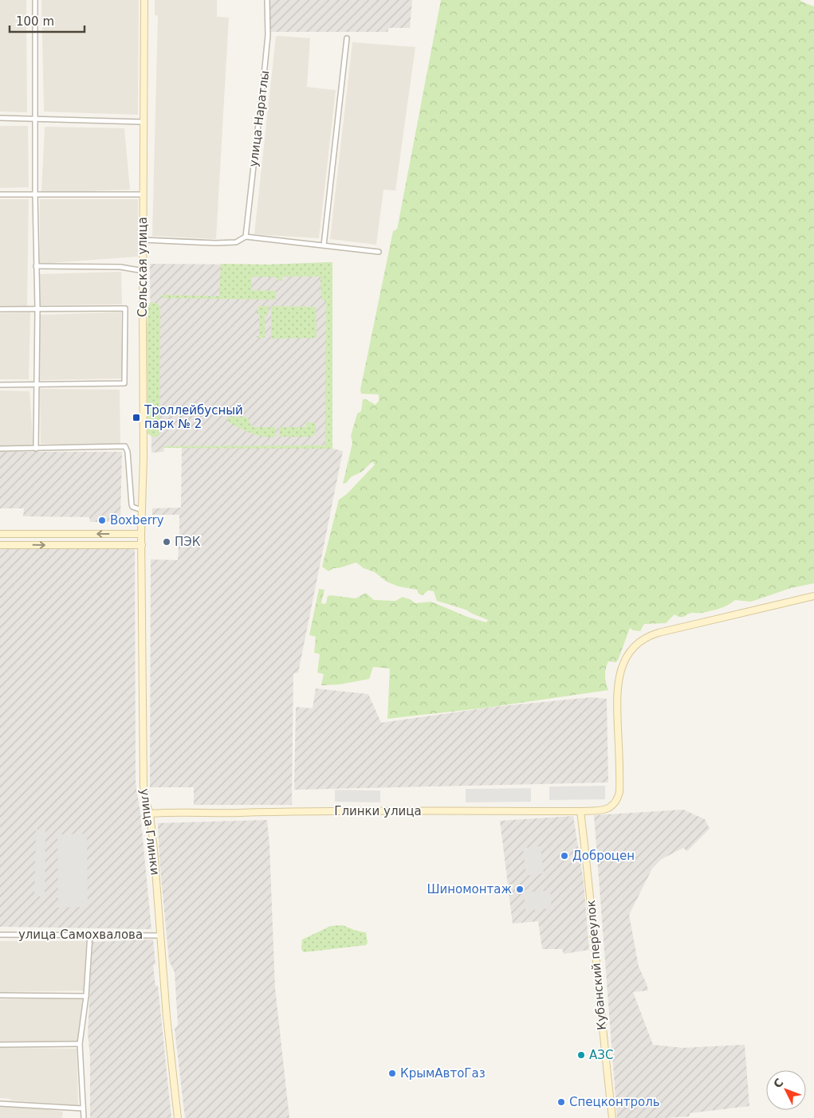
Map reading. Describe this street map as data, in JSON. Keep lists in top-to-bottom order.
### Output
{
  "streets": {
    "main road": [
      "Сельская улица",
      "Глинки улица",
      "улица Глинки",
      "Кубанский переулок"
    ],
    "street": ["улица Наратлы", "улица Самохвалова"]
  },
  "crossings": [
    ["Сельская улица", "улица Глинки"],
    ["Глинки улица", "улица Глинки"],
    ["Глинки улица", "Кубанский переулок"],
    ["улица Глинки", "улица Самохвалова"]
  ],
  "places": {
    "transit": ["Троллейбусный парк № 2"],
    "other": [
      "Boxberry",
      "ПЭК",
      "Доброцен",
      "Шиномонтаж",
      "АЗС",
      "КрымАвтоГаз",
      "Спецконтроль"
    ]
  },
  "scale_bar": "100 m",
  "north": "top left"
}
